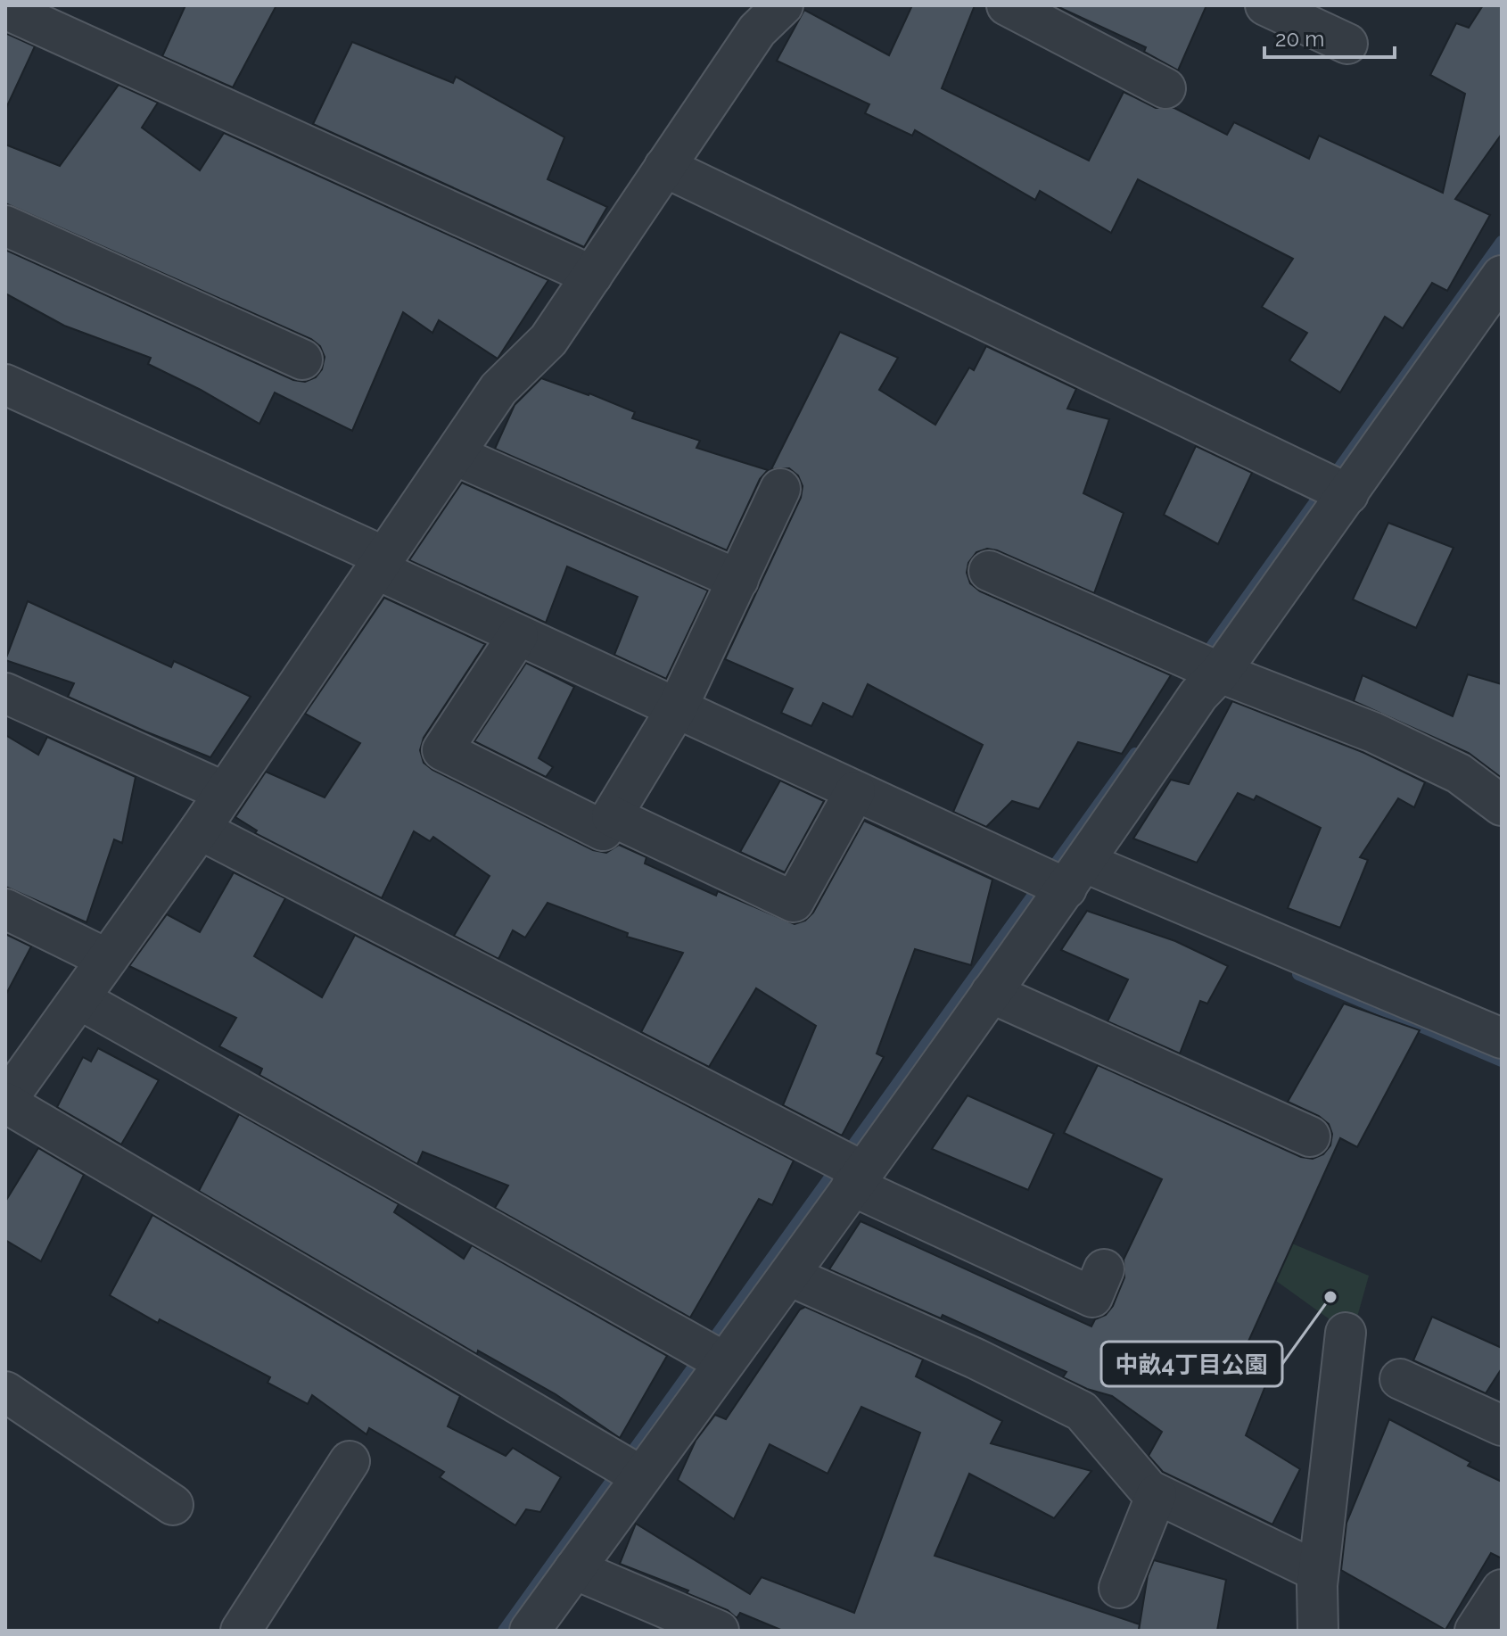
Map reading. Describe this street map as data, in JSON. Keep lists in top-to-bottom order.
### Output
{
  "places": ["中畝4丁目公園"],
  "scale_bar": "20 m"
}
